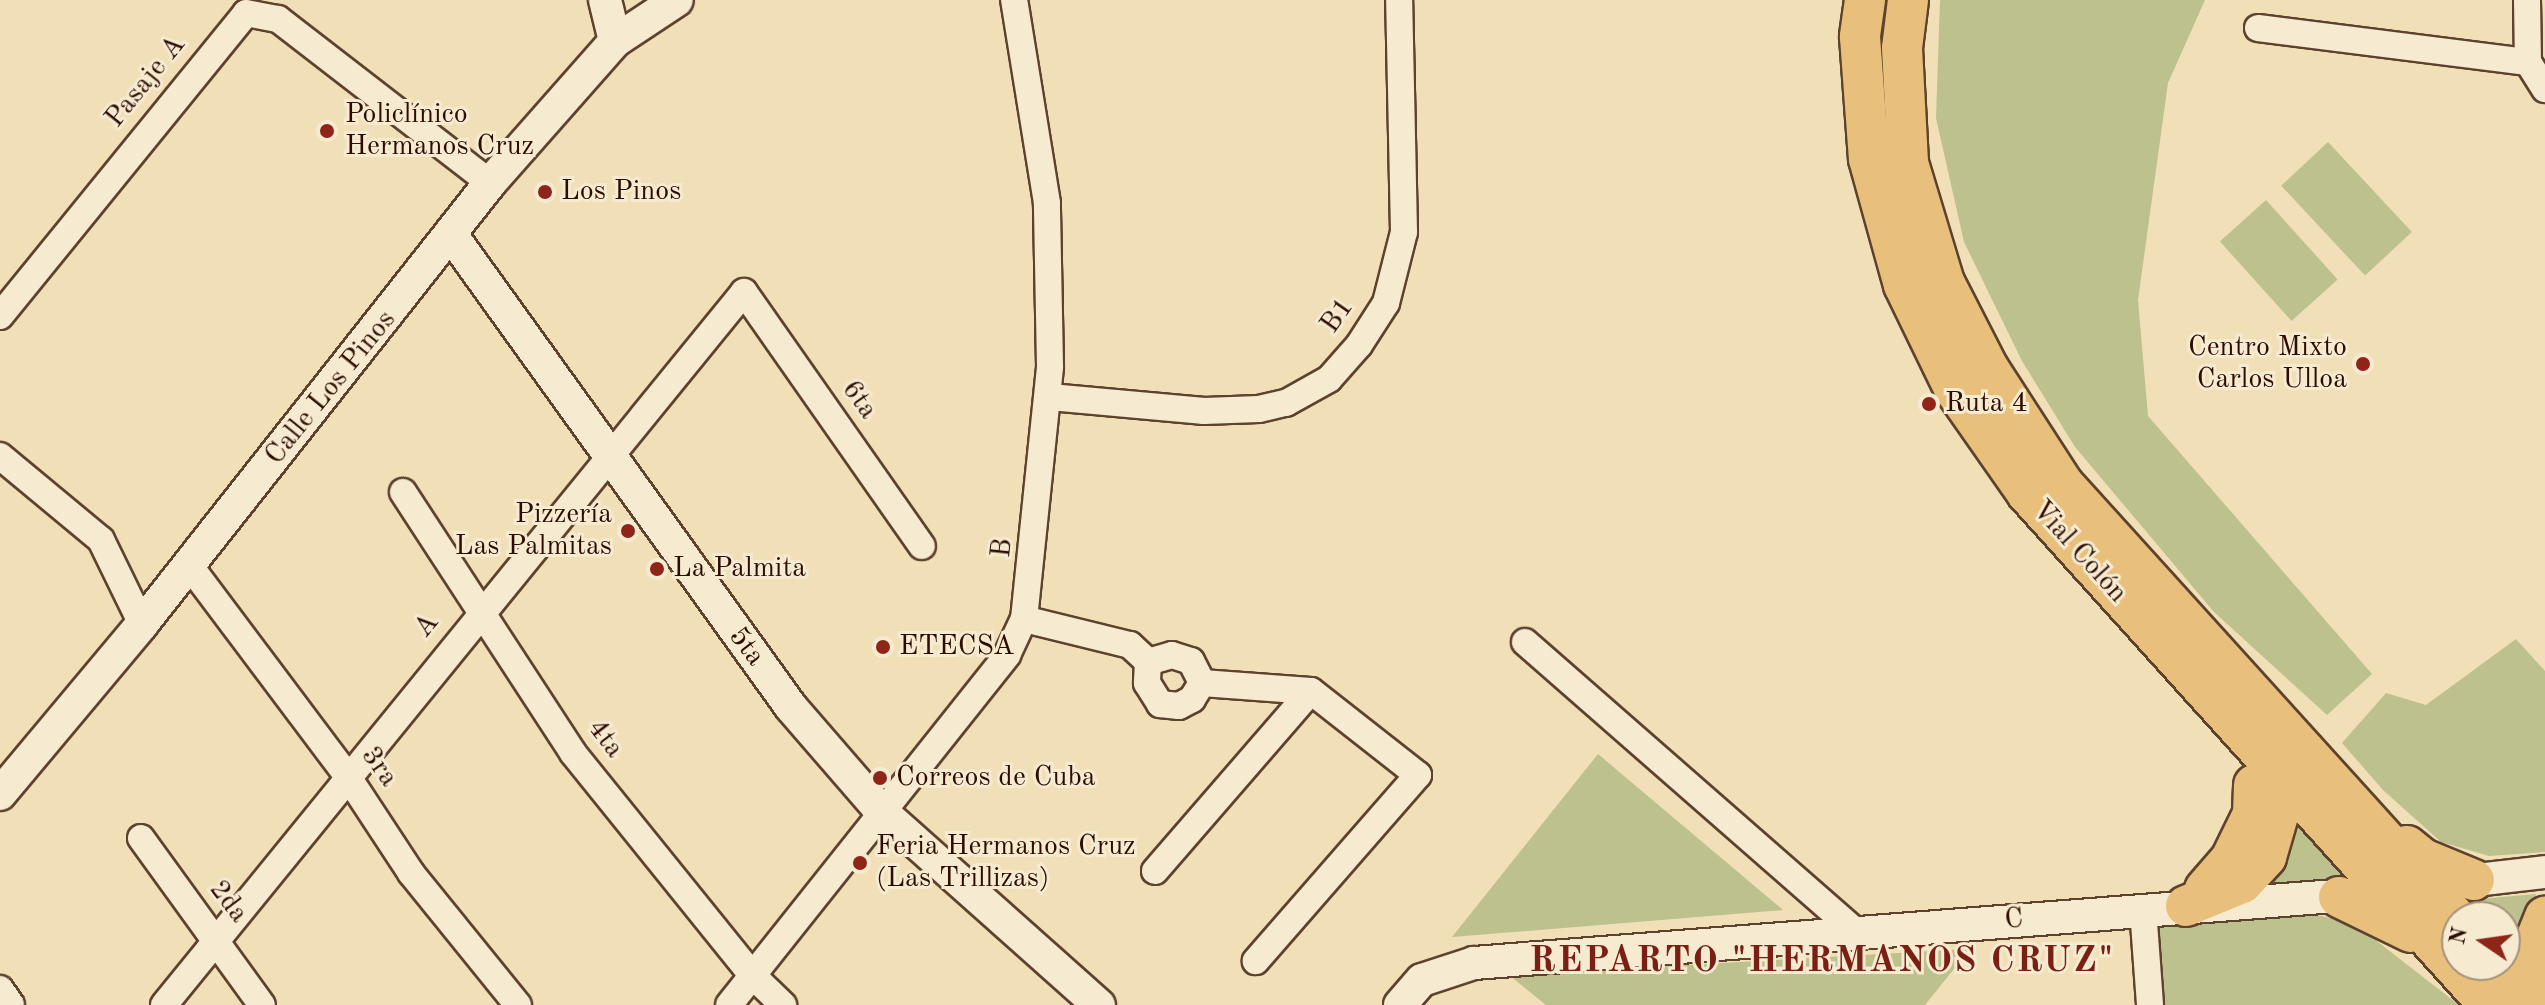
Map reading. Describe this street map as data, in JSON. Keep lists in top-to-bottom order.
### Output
{
  "streets": {
    "main road": ["Vial Colón"],
    "street": [
      "Pasaje A",
      "B1",
      "Calle Los Pinos",
      "6ta",
      "B",
      "A",
      "5ta",
      "4ta",
      "3ra",
      "2da",
      "C"
    ]
  },
  "crossings": [
    ["Pasaje A", "Calle Los Pinos"],
    ["B1", "B"],
    ["Calle Los Pinos", "5ta"],
    ["Calle Los Pinos", "3ra"],
    ["6ta", "A"],
    ["B", "5ta"],
    ["B", "4ta"],
    ["Vial Colón", "C"],
    ["A", "5ta"],
    ["A", "4ta"],
    ["A", "3ra"],
    ["A", "2da"]
  ],
  "districts": ["REPARTO \"HERMANOS CRUZ\""],
  "places": [
    "Policlínico Hermanos Cruz",
    "Los Pinos",
    "Centro Mixto Carlos Ulloa",
    "Ruta 4",
    "Pizzería Las Palmitas",
    "La Palmita",
    "ETECSA",
    "Correos de Cuba",
    "Feria Hermanos Cruz (Las Trillizas)"
  ],
  "north": "left"
}
